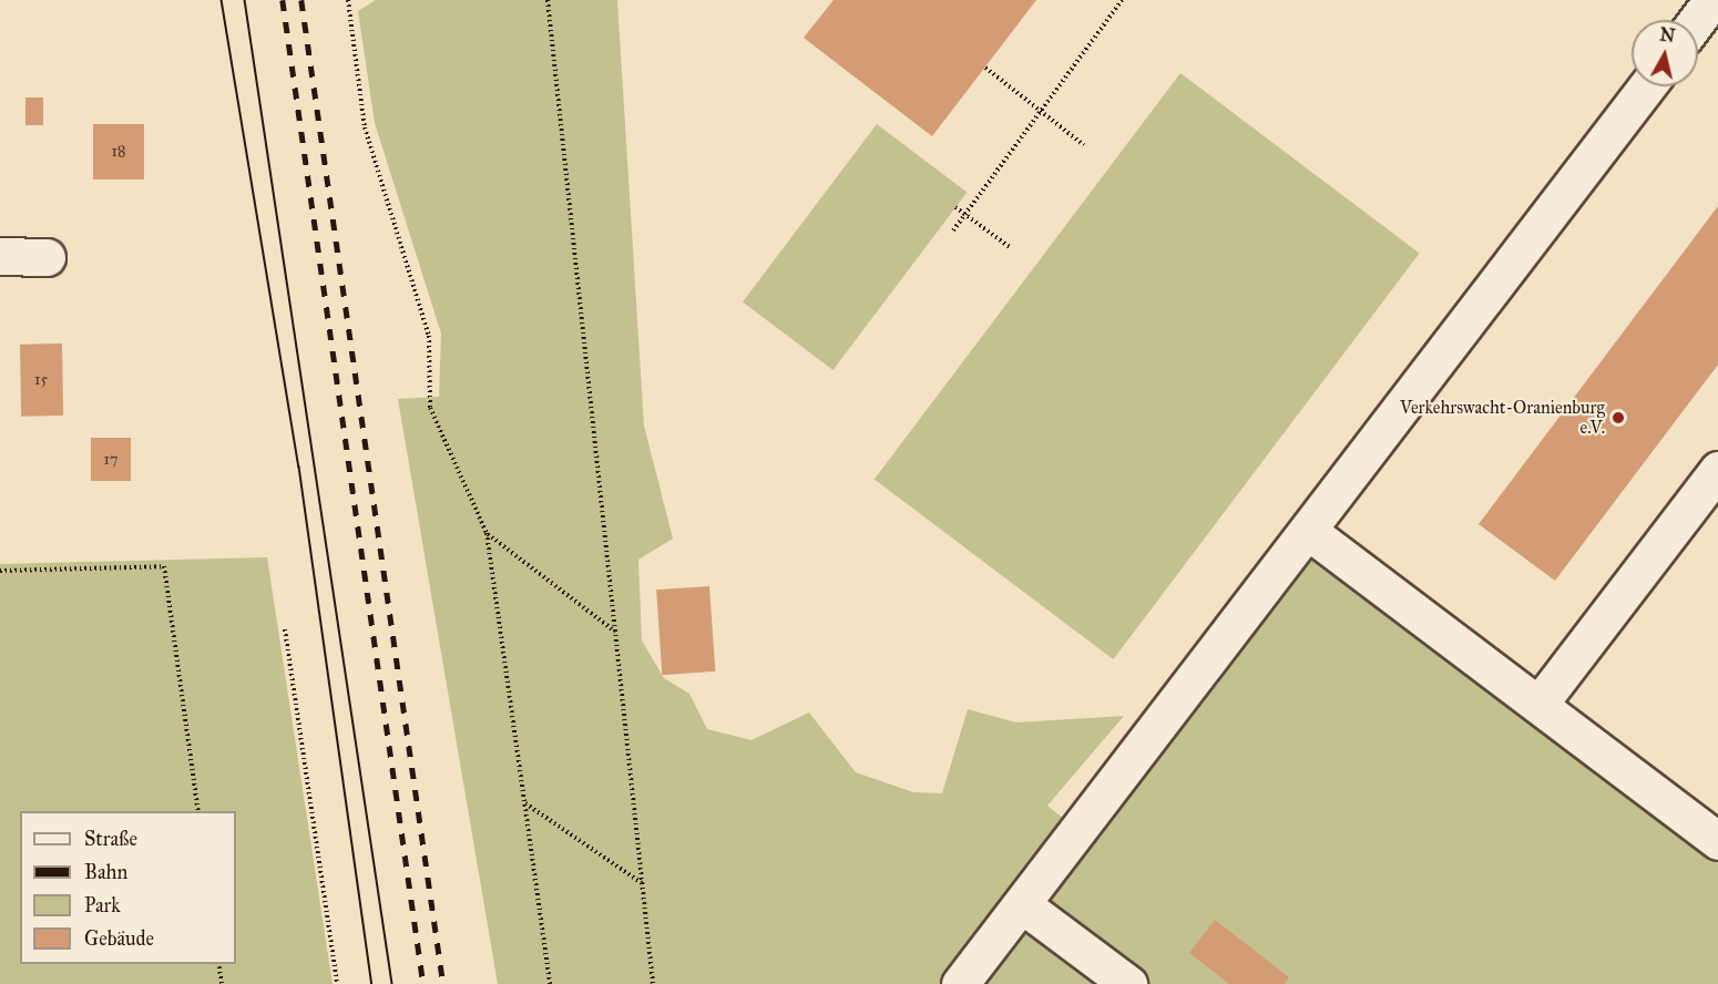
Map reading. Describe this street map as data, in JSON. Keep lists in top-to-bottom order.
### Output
{
  "places": ["Verkehrswacht-Oranienburg e.V."],
  "house_numbers": ["18", "15", "17"],
  "legend": [
    "Straße",
    "Bahn",
    "Park",
    "Gebäude"
  ],
  "north": "top"
}
